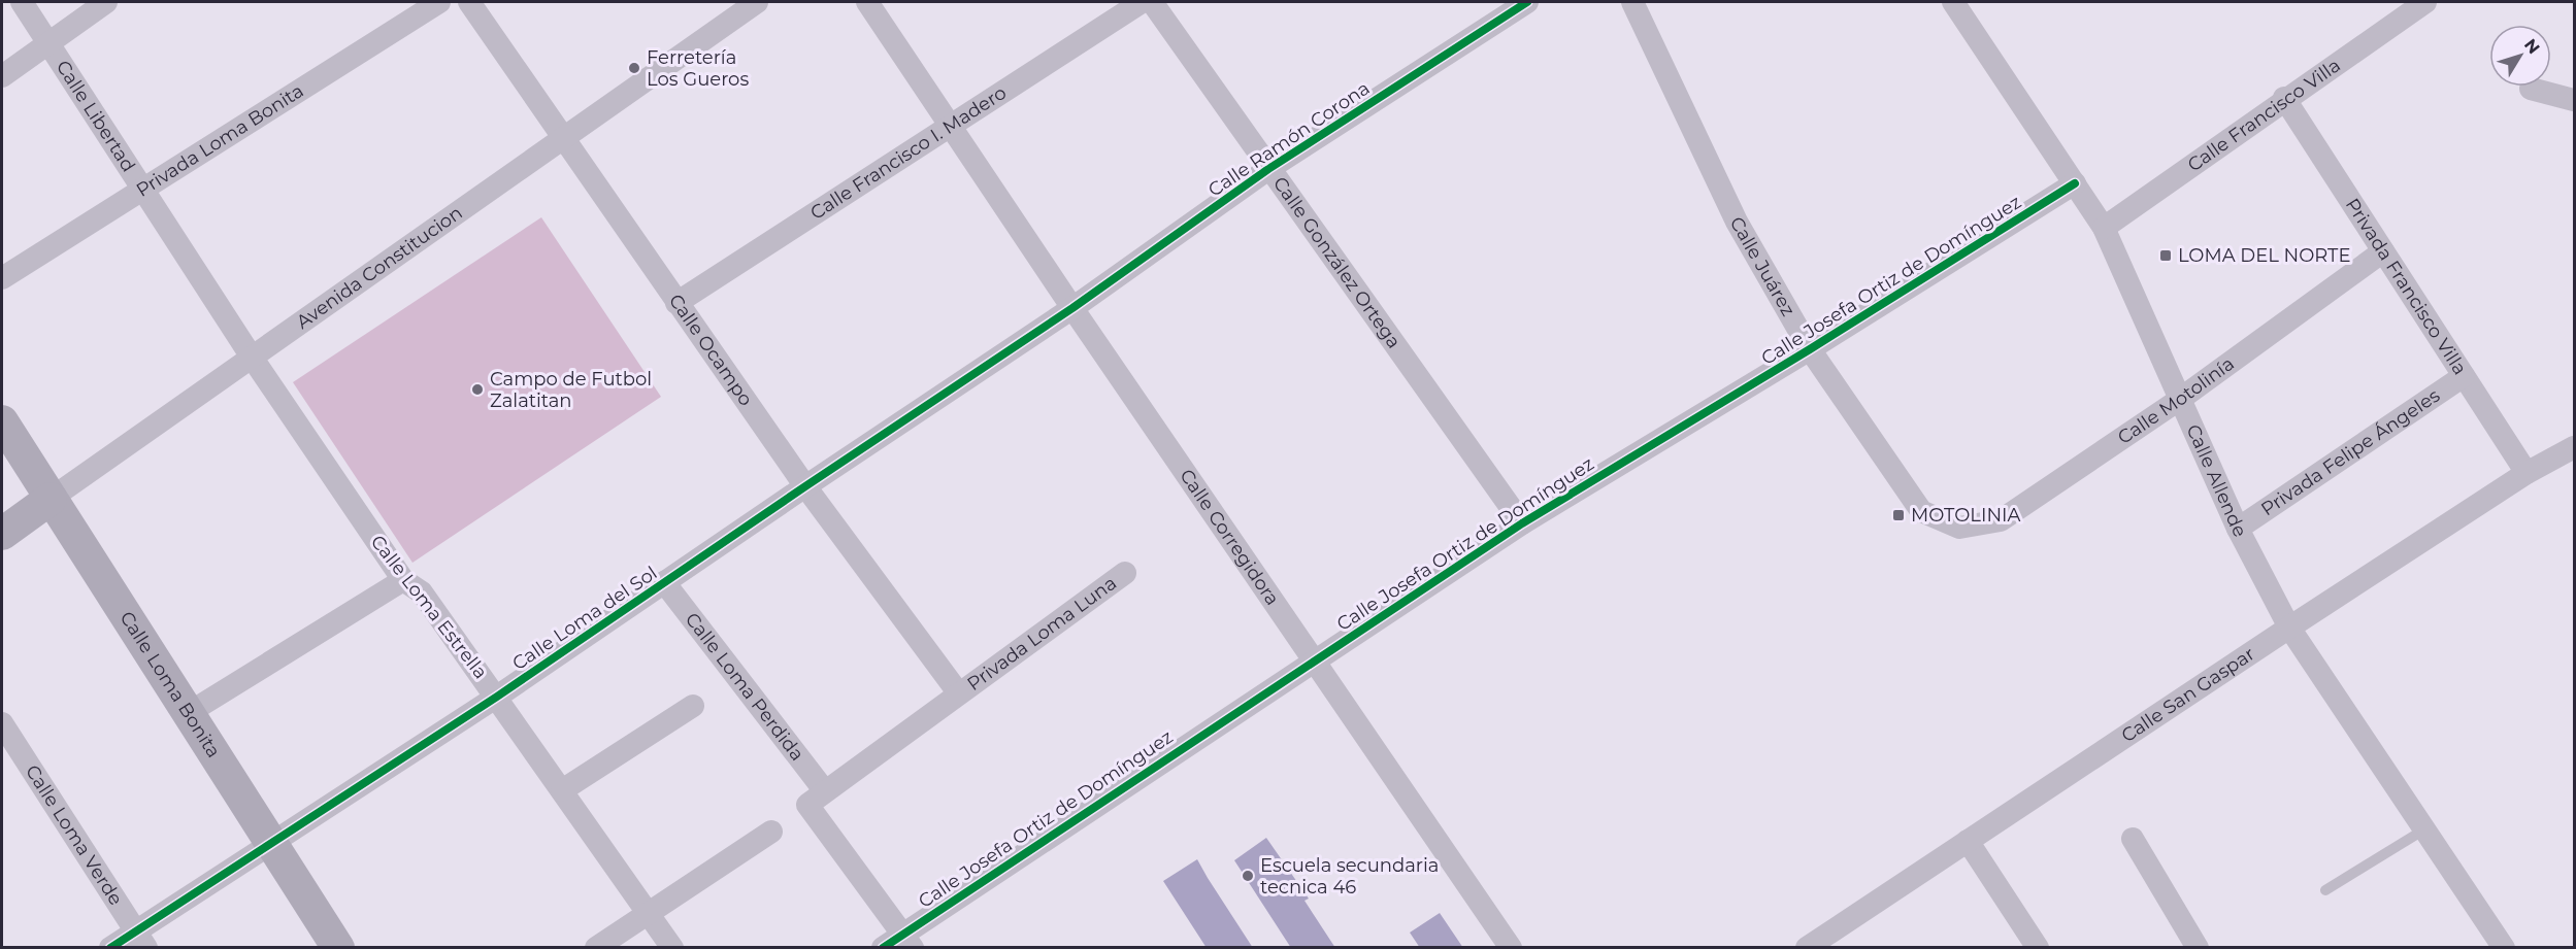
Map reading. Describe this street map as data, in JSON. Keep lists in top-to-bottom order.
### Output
{
  "streets": {
    "street": [
      "Calle Francisco Villa",
      "Calle Libertad",
      "Calle Ramón Corona",
      "Privada Loma Bonita",
      "Calle Francisco I. Madero",
      "Calle González Ortega",
      "Avenida Constitucion",
      "Calle Juárez",
      "Calle Josefa Ortiz de Domínguez",
      "Privada Francisco Villa",
      "Calle Ocampo",
      "Calle Motolinía",
      "Privada Felipe Ángeles",
      "Calle Allende",
      "Calle Corregidora",
      "Calle Loma Estrella",
      "Calle Loma del Sol",
      "Privada Loma Luna",
      "Calle Loma Bonita",
      "Calle Loma Perdida",
      "Calle San Gaspar",
      "Calle Loma Verde"
    ]
  },
  "crossings": [
    ["Calle Francisco Villa", "Privada Francisco Villa"],
    ["Calle Francisco Villa", "Calle Allende"],
    ["Calle Libertad", "Privada Loma Bonita"],
    ["Calle Libertad", "Avenida Constitucion"],
    ["Calle Libertad", "Calle Loma Estrella"],
    ["Calle Ramón Corona", "Calle González Ortega"],
    ["Calle Ramón Corona", "Calle Corregidora"],
    ["Calle Ramón Corona", "Calle Loma del Sol"],
    ["Calle Francisco I. Madero", "Calle Ocampo"],
    ["Calle Francisco I. Madero", "Calle Corregidora"],
    ["Calle González Ortega", "Calle Josefa Ortiz de Domínguez"],
    ["Avenida Constitucion", "Calle Ocampo"],
    ["Avenida Constitucion", "Calle Loma Estrella"],
    ["Avenida Constitucion", "Calle Loma Bonita"],
    ["Calle Juárez", "Calle Josefa Ortiz de Domínguez"],
    ["Calle Juárez", "Calle Motolinía"],
    ["Calle Josefa Ortiz de Domínguez", "Calle Allende"],
    ["Calle Josefa Ortiz de Domínguez", "Calle Corregidora"],
    ["Calle Josefa Ortiz de Domínguez", "Calle Loma Perdida"],
    ["Privada Francisco Villa", "Calle Motolinía"],
    ["Privada Francisco Villa", "Privada Felipe Ángeles"],
    ["Privada Francisco Villa", "Calle San Gaspar"],
    ["Calle Ocampo", "Calle Loma del Sol"],
    ["Calle Ocampo", "Privada Loma Luna"],
    ["Calle Motolinía", "Calle Allende"],
    ["Privada Felipe Ángeles", "Calle Allende"],
    ["Calle Allende", "Calle San Gaspar"],
    ["Calle Corregidora", "Calle Loma del Sol"],
    ["Calle Loma Estrella", "Calle Loma del Sol"],
    ["Calle Loma del Sol", "Calle Loma Bonita"],
    ["Calle Loma del Sol", "Calle Loma Perdida"],
    ["Calle Loma del Sol", "Calle Loma Verde"],
    ["Privada Loma Luna", "Calle Loma Perdida"]
  ],
  "places": {
    "other": ["Ferretería Los Gueros", "Campo de Futbol Zalatitan", "Escuela secundaria tecnica 46"],
    "transit": ["LOMA DEL NORTE", "MOTOLINIA"]
  },
  "north": "top right"
}
